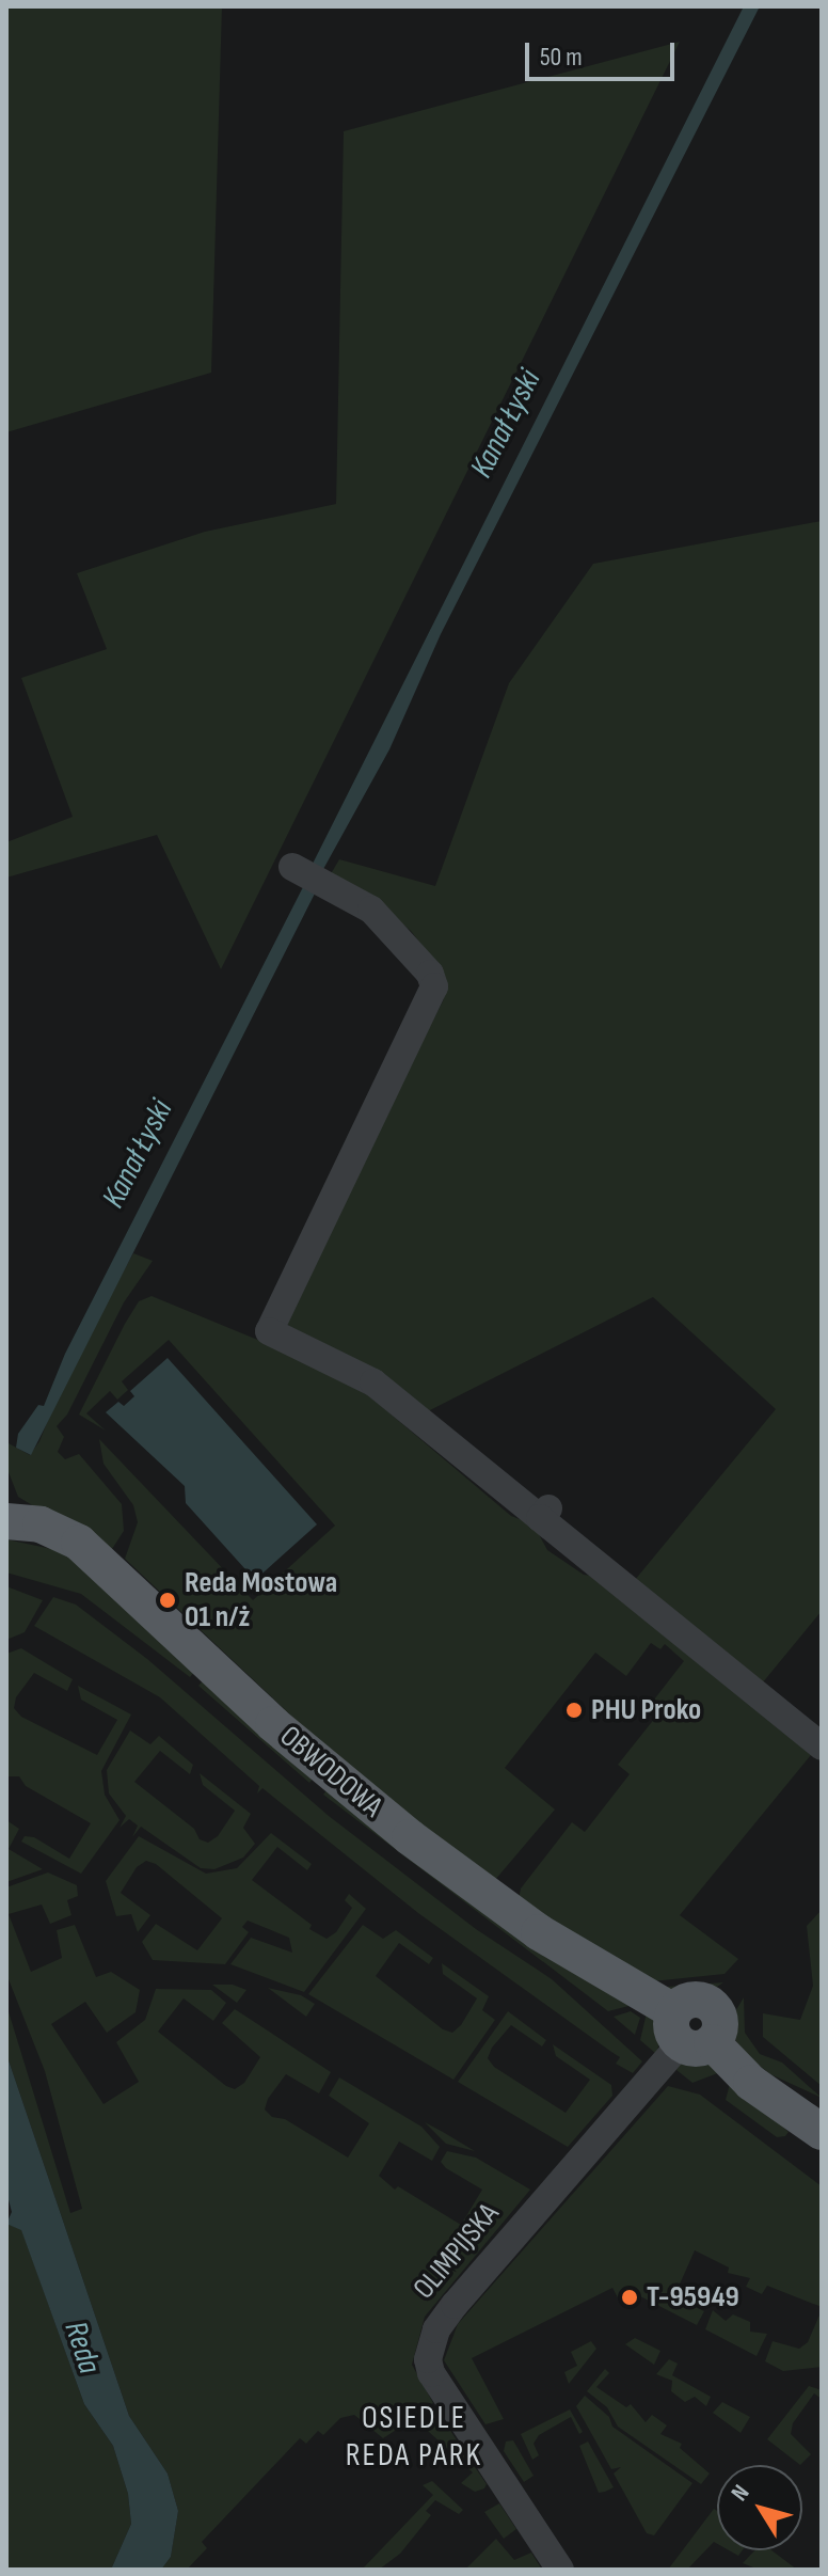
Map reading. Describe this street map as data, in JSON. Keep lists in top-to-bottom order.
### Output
{
  "streets": {
    "main road": ["OBWODOWA"],
    "street": ["OLIMPIJSKA"]
  },
  "crossings": [
    ["OBWODOWA", "OLIMPIJSKA"]
  ],
  "districts": ["OSIEDLE REDA PARK"],
  "water": ["Kanał Łyski", "Reda"],
  "places": ["Reda Mostowa 01 n/ż", "PHU Proko", "T-95949"],
  "scale_bar": "50 m",
  "north": "top left"
}
